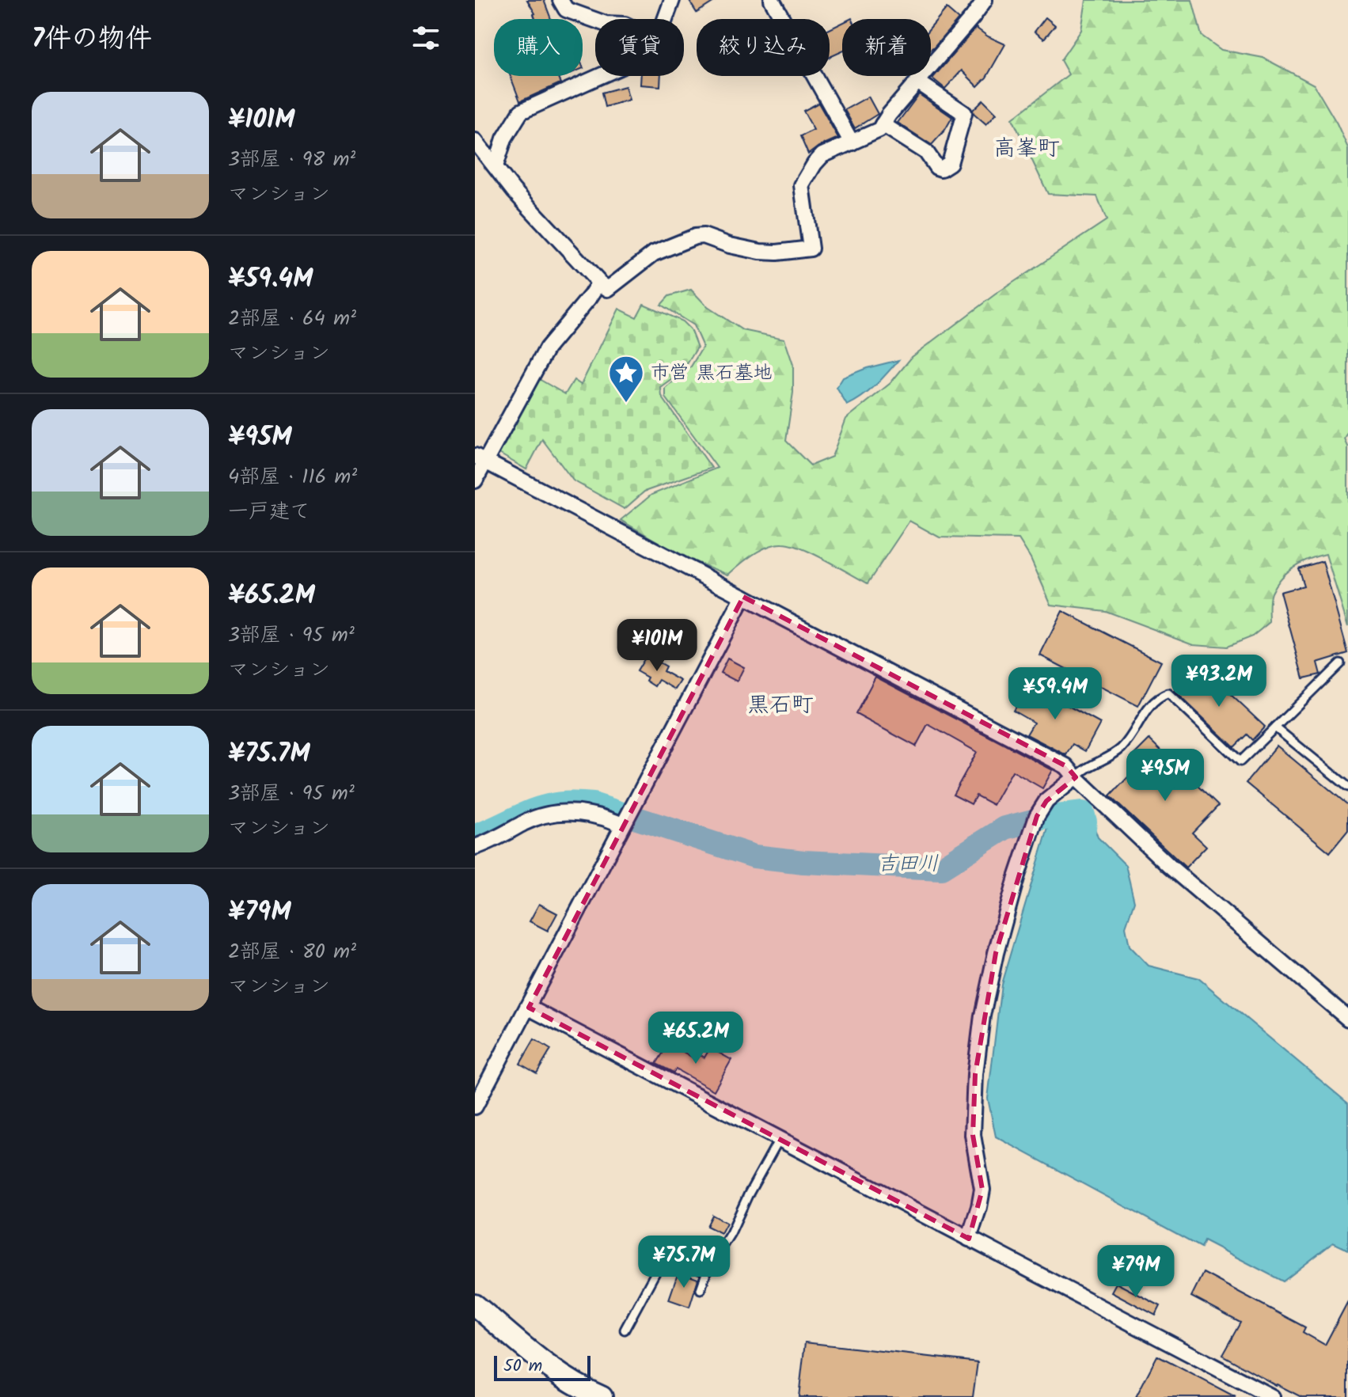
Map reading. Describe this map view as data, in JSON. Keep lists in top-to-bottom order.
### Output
{
  "districts": ["高峯町", "黒石町"],
  "water": ["吉田川"],
  "places": {
    "place": ["市営 黒石墓地"]
  },
  "scale_bar": "50 m",
  "page": {
    "heading": "7件の物件",
    "chip": [
      "購入",
      "賃貸",
      "絞り込み",
      "新着"
    ],
    "list": [
      {
        "name": "¥101M",
        "note": "3部屋 · 98 m² · マンション"
      },
      {
        "name": "¥59.4M",
        "note": "2部屋 · 64 m² · マンション"
      },
      {
        "name": "¥95M",
        "note": "4部屋 · 116 m² · 一戸建て"
      },
      {
        "name": "¥65.2M",
        "note": "3部屋 · 95 m² · マンション"
      },
      {
        "name": "¥75.7M",
        "note": "3部屋 · 95 m² · マンション"
      },
      {
        "name": "¥79M",
        "note": "2部屋 · 80 m² · マンション"
      }
    ],
    "price": [
      "¥101M",
      "¥93.2M",
      "¥59.4M",
      "¥95M",
      "¥65.2M",
      "¥75.7M",
      "¥79M"
    ],
    "scale": "50 m"
  }
}
